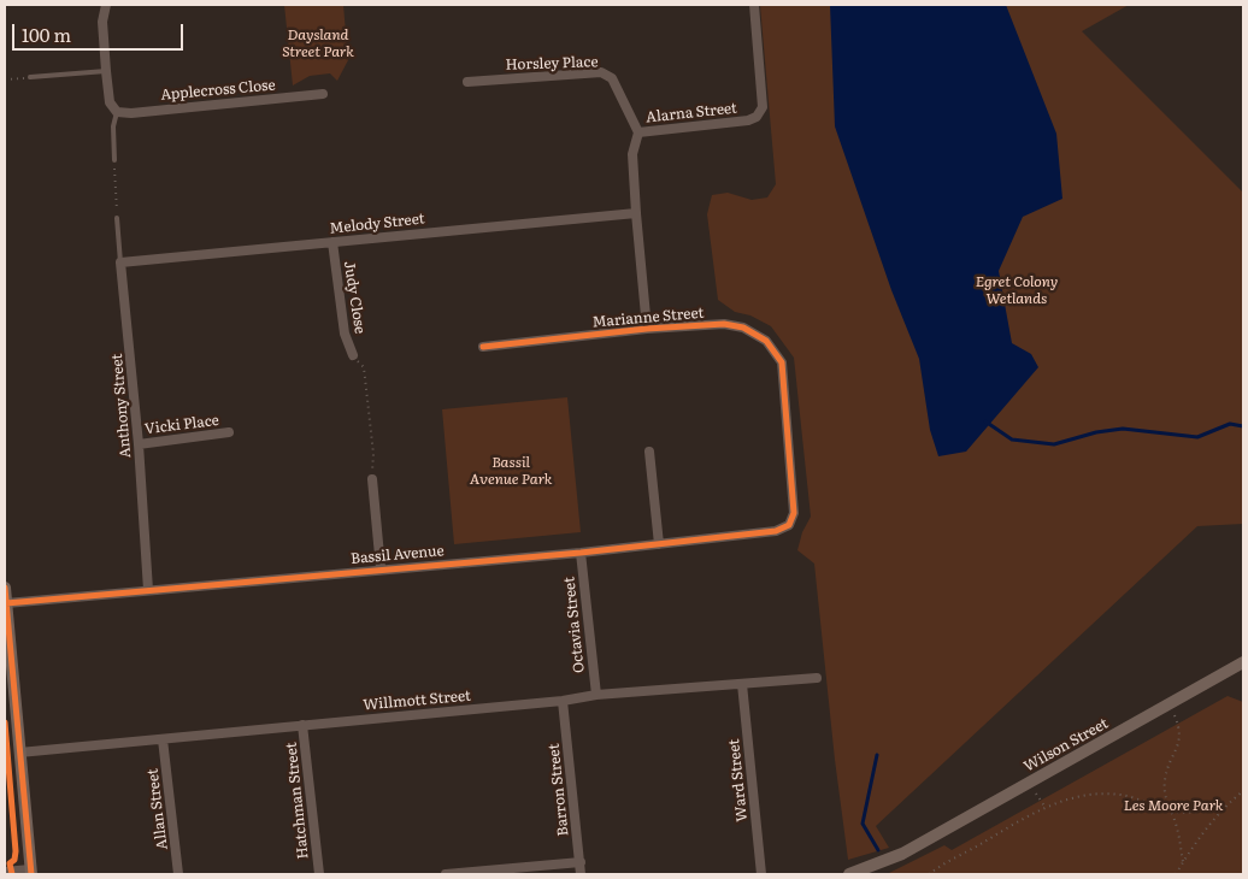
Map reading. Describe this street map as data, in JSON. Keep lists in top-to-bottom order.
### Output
{
  "streets": {
    "street": [
      "Horsley Place",
      "Applecross Close",
      "Alarna Street",
      "Melody Street",
      "Judy Close",
      "Marianne Street",
      "Anthony Street",
      "Vicki Place",
      "Bassil Avenue",
      "Octavia Street",
      "Willmott Street",
      "Wilson Street",
      "Ward Street",
      "Barron Street",
      "Hatchman Street",
      "Allan Street"
    ]
  },
  "crossings": [
    ["Horsley Place", "Alarna Street"],
    ["Alarna Street", "Melody Street"],
    ["Alarna Street", "Marianne Street"],
    ["Melody Street", "Judy Close"],
    ["Melody Street", "Anthony Street"],
    ["Marianne Street", "Bassil Avenue"],
    ["Anthony Street", "Vicki Place"],
    ["Anthony Street", "Bassil Avenue"],
    ["Bassil Avenue", "Octavia Street"],
    ["Octavia Street", "Willmott Street"],
    ["Willmott Street", "Ward Street"],
    ["Willmott Street", "Barron Street"],
    ["Willmott Street", "Hatchman Street"],
    ["Willmott Street", "Allan Street"]
  ],
  "parks": [
    "Daysland Street Park",
    "Egret Colony Wetlands",
    "Bassil Avenue Park",
    "Les Moore Park"
  ],
  "scale_bar": "100 m"
}
